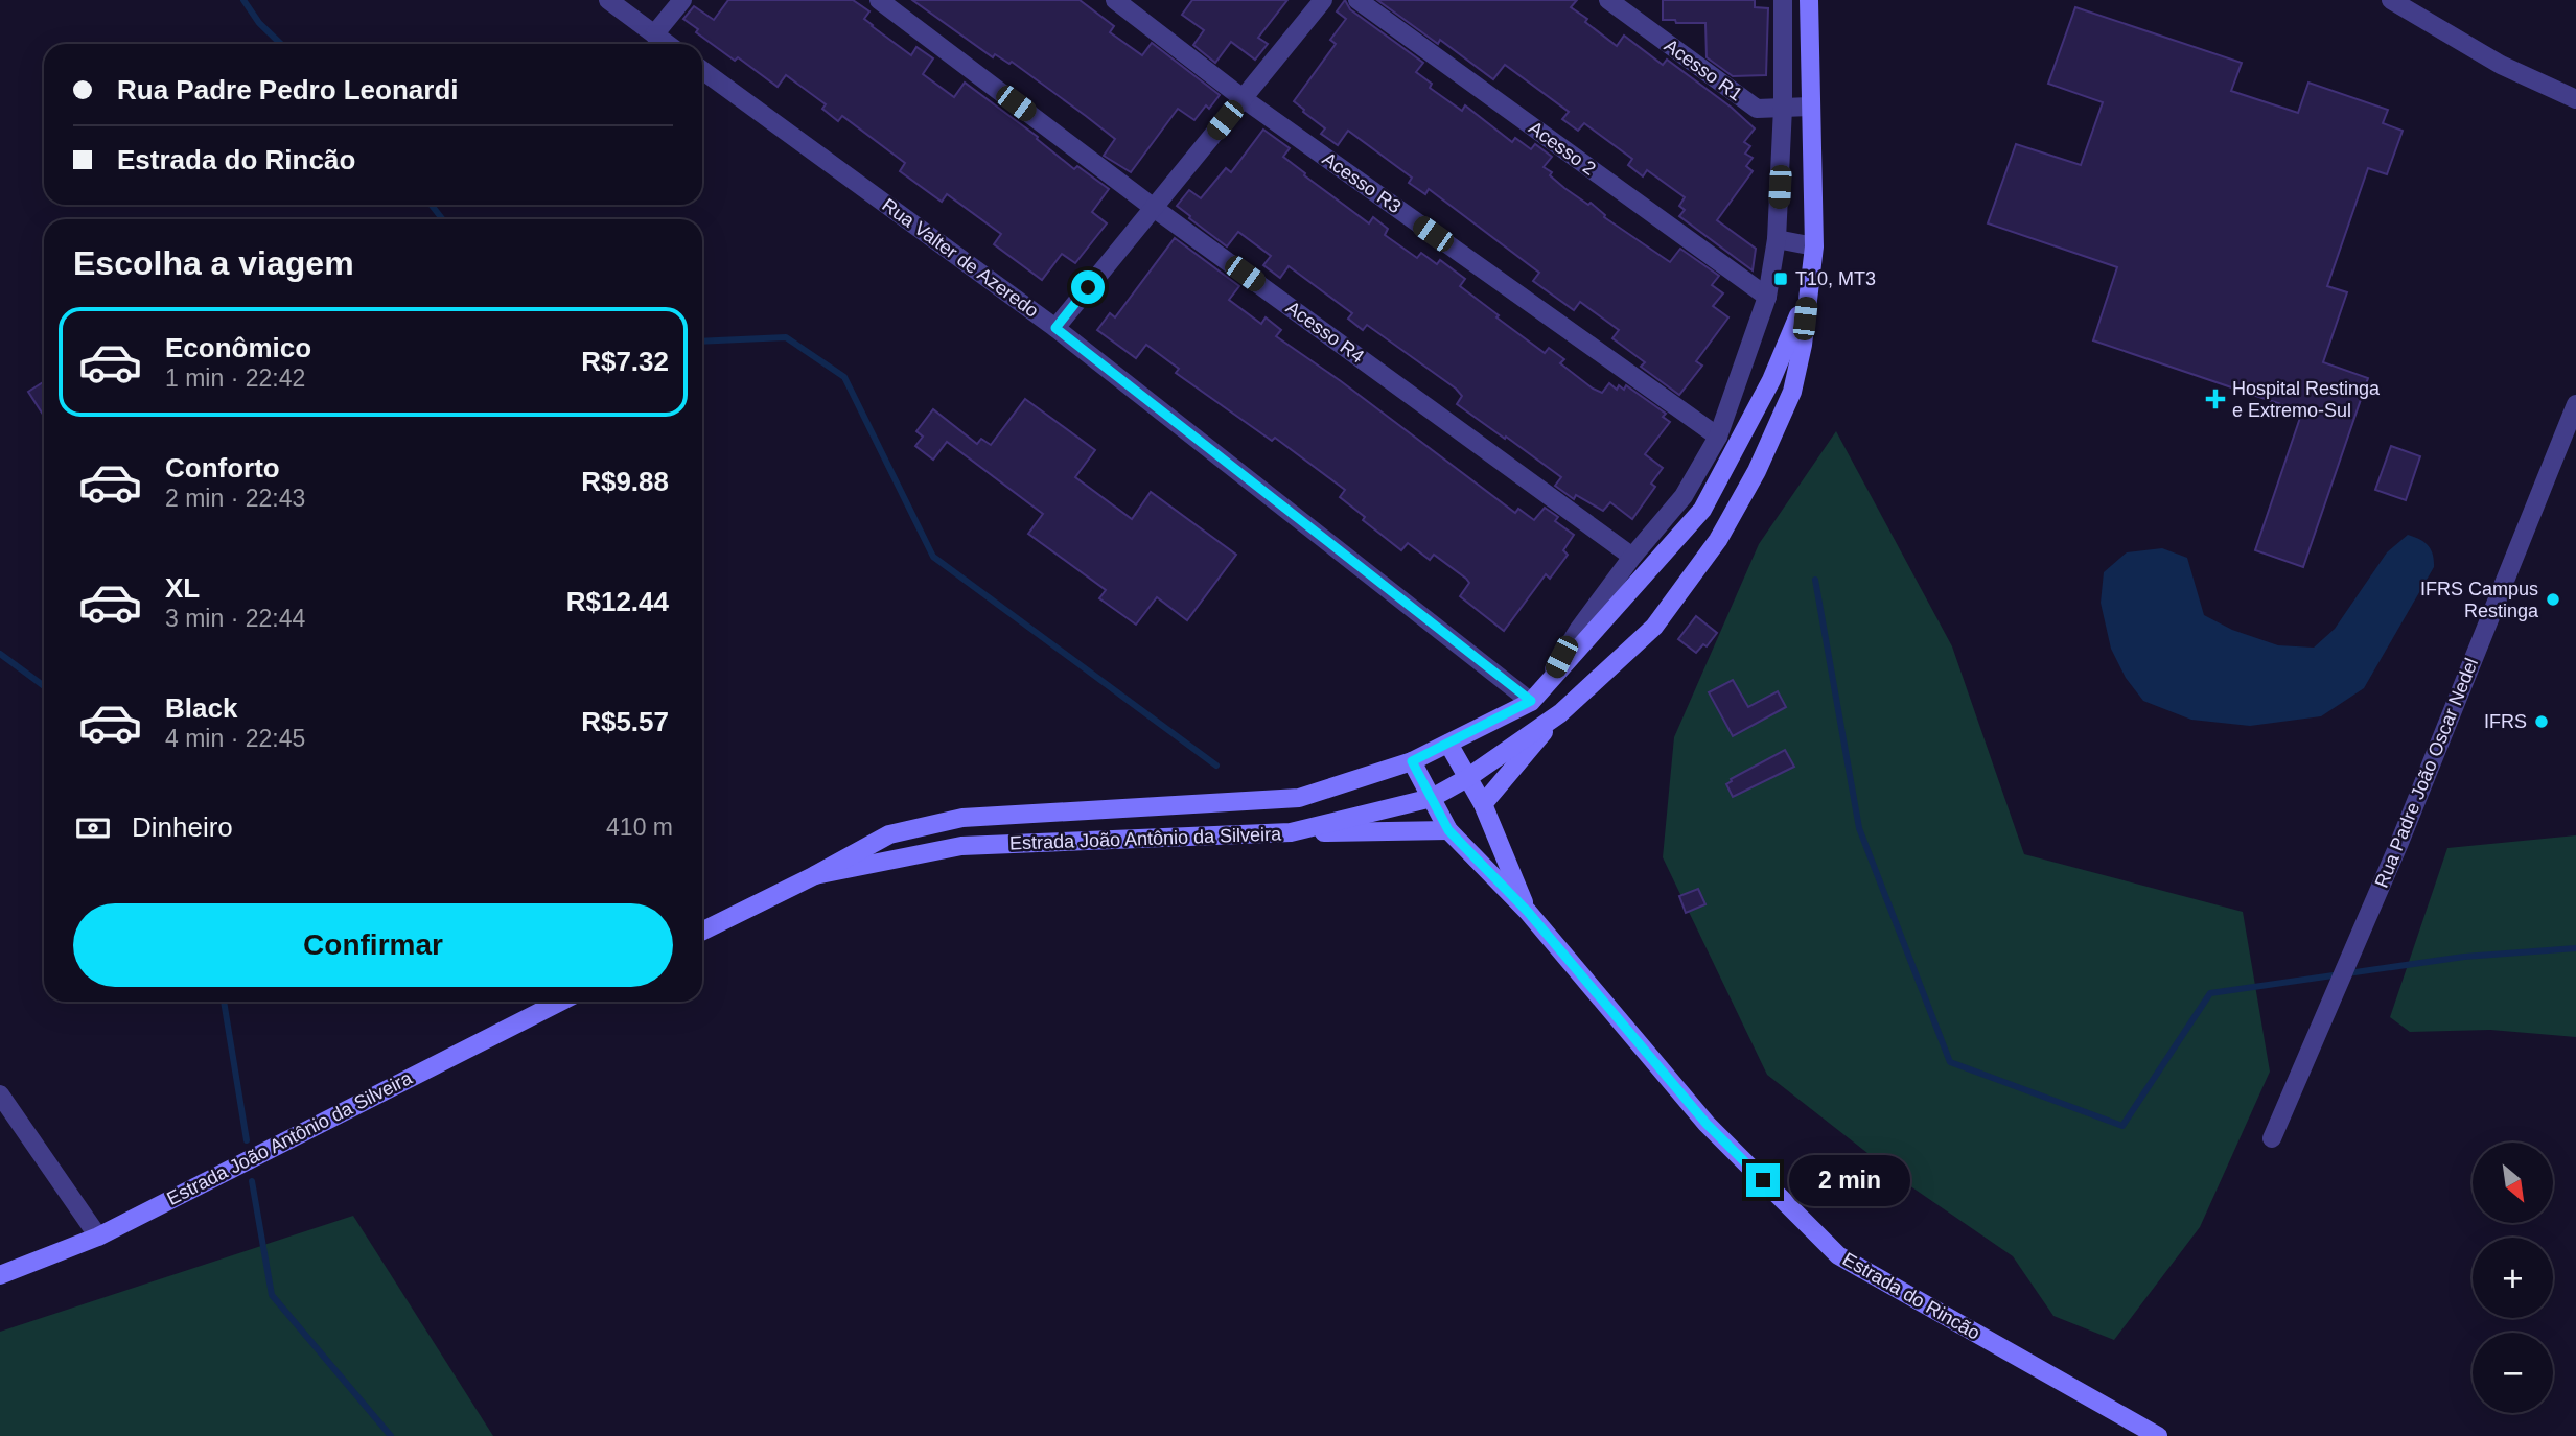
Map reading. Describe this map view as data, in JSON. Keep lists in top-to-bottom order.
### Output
{
  "streets": {
    "main road": ["Estrada João Antônio da Silveira", "Estrada do Rincão"],
    "street": [
      "Acesso R1",
      "Acesso 2",
      "Acesso R3",
      "Rua Valter de Azeredo",
      "Acesso R4",
      "Rua Padre João Oscar Nedel"
    ]
  },
  "crossings": [
    ["Acesso R1", "Estrada João Antônio da Silveira"],
    ["Rua Valter de Azeredo", "Estrada João Antônio da Silveira"],
    ["Estrada João Antônio da Silveira", "Estrada do Rincão"]
  ],
  "places": {
    "transit": ["T10, MT3"],
    "health": ["Hospital Restinga e Extremo-Sul"],
    "other": ["IFRS Campus Restinga", "IFRS"]
  },
  "north": "bottom right",
  "page": {
    "banner": ["Rua Padre Pedro Leonardi", "Estrada do Rincão"],
    "heading": "Escolha a viagem",
    "list": [
      {
        "name": "Econômico",
        "note": "1 min · 22:42",
        "value": "R$7.32"
      },
      {
        "name": "Conforto",
        "note": "2 min · 22:43",
        "value": "R$9.88"
      },
      {
        "name": "XL",
        "note": "3 min · 22:44",
        "value": "R$12.44"
      },
      {
        "name": "Black",
        "note": "4 min · 22:45",
        "value": "R$5.57"
      }
    ],
    "pay": ["Dinheiro", "410 m"],
    "buttons": "Confirmar",
    "map_buttons": ["+", "−"],
    "bubble": "2 min"
  }
}
